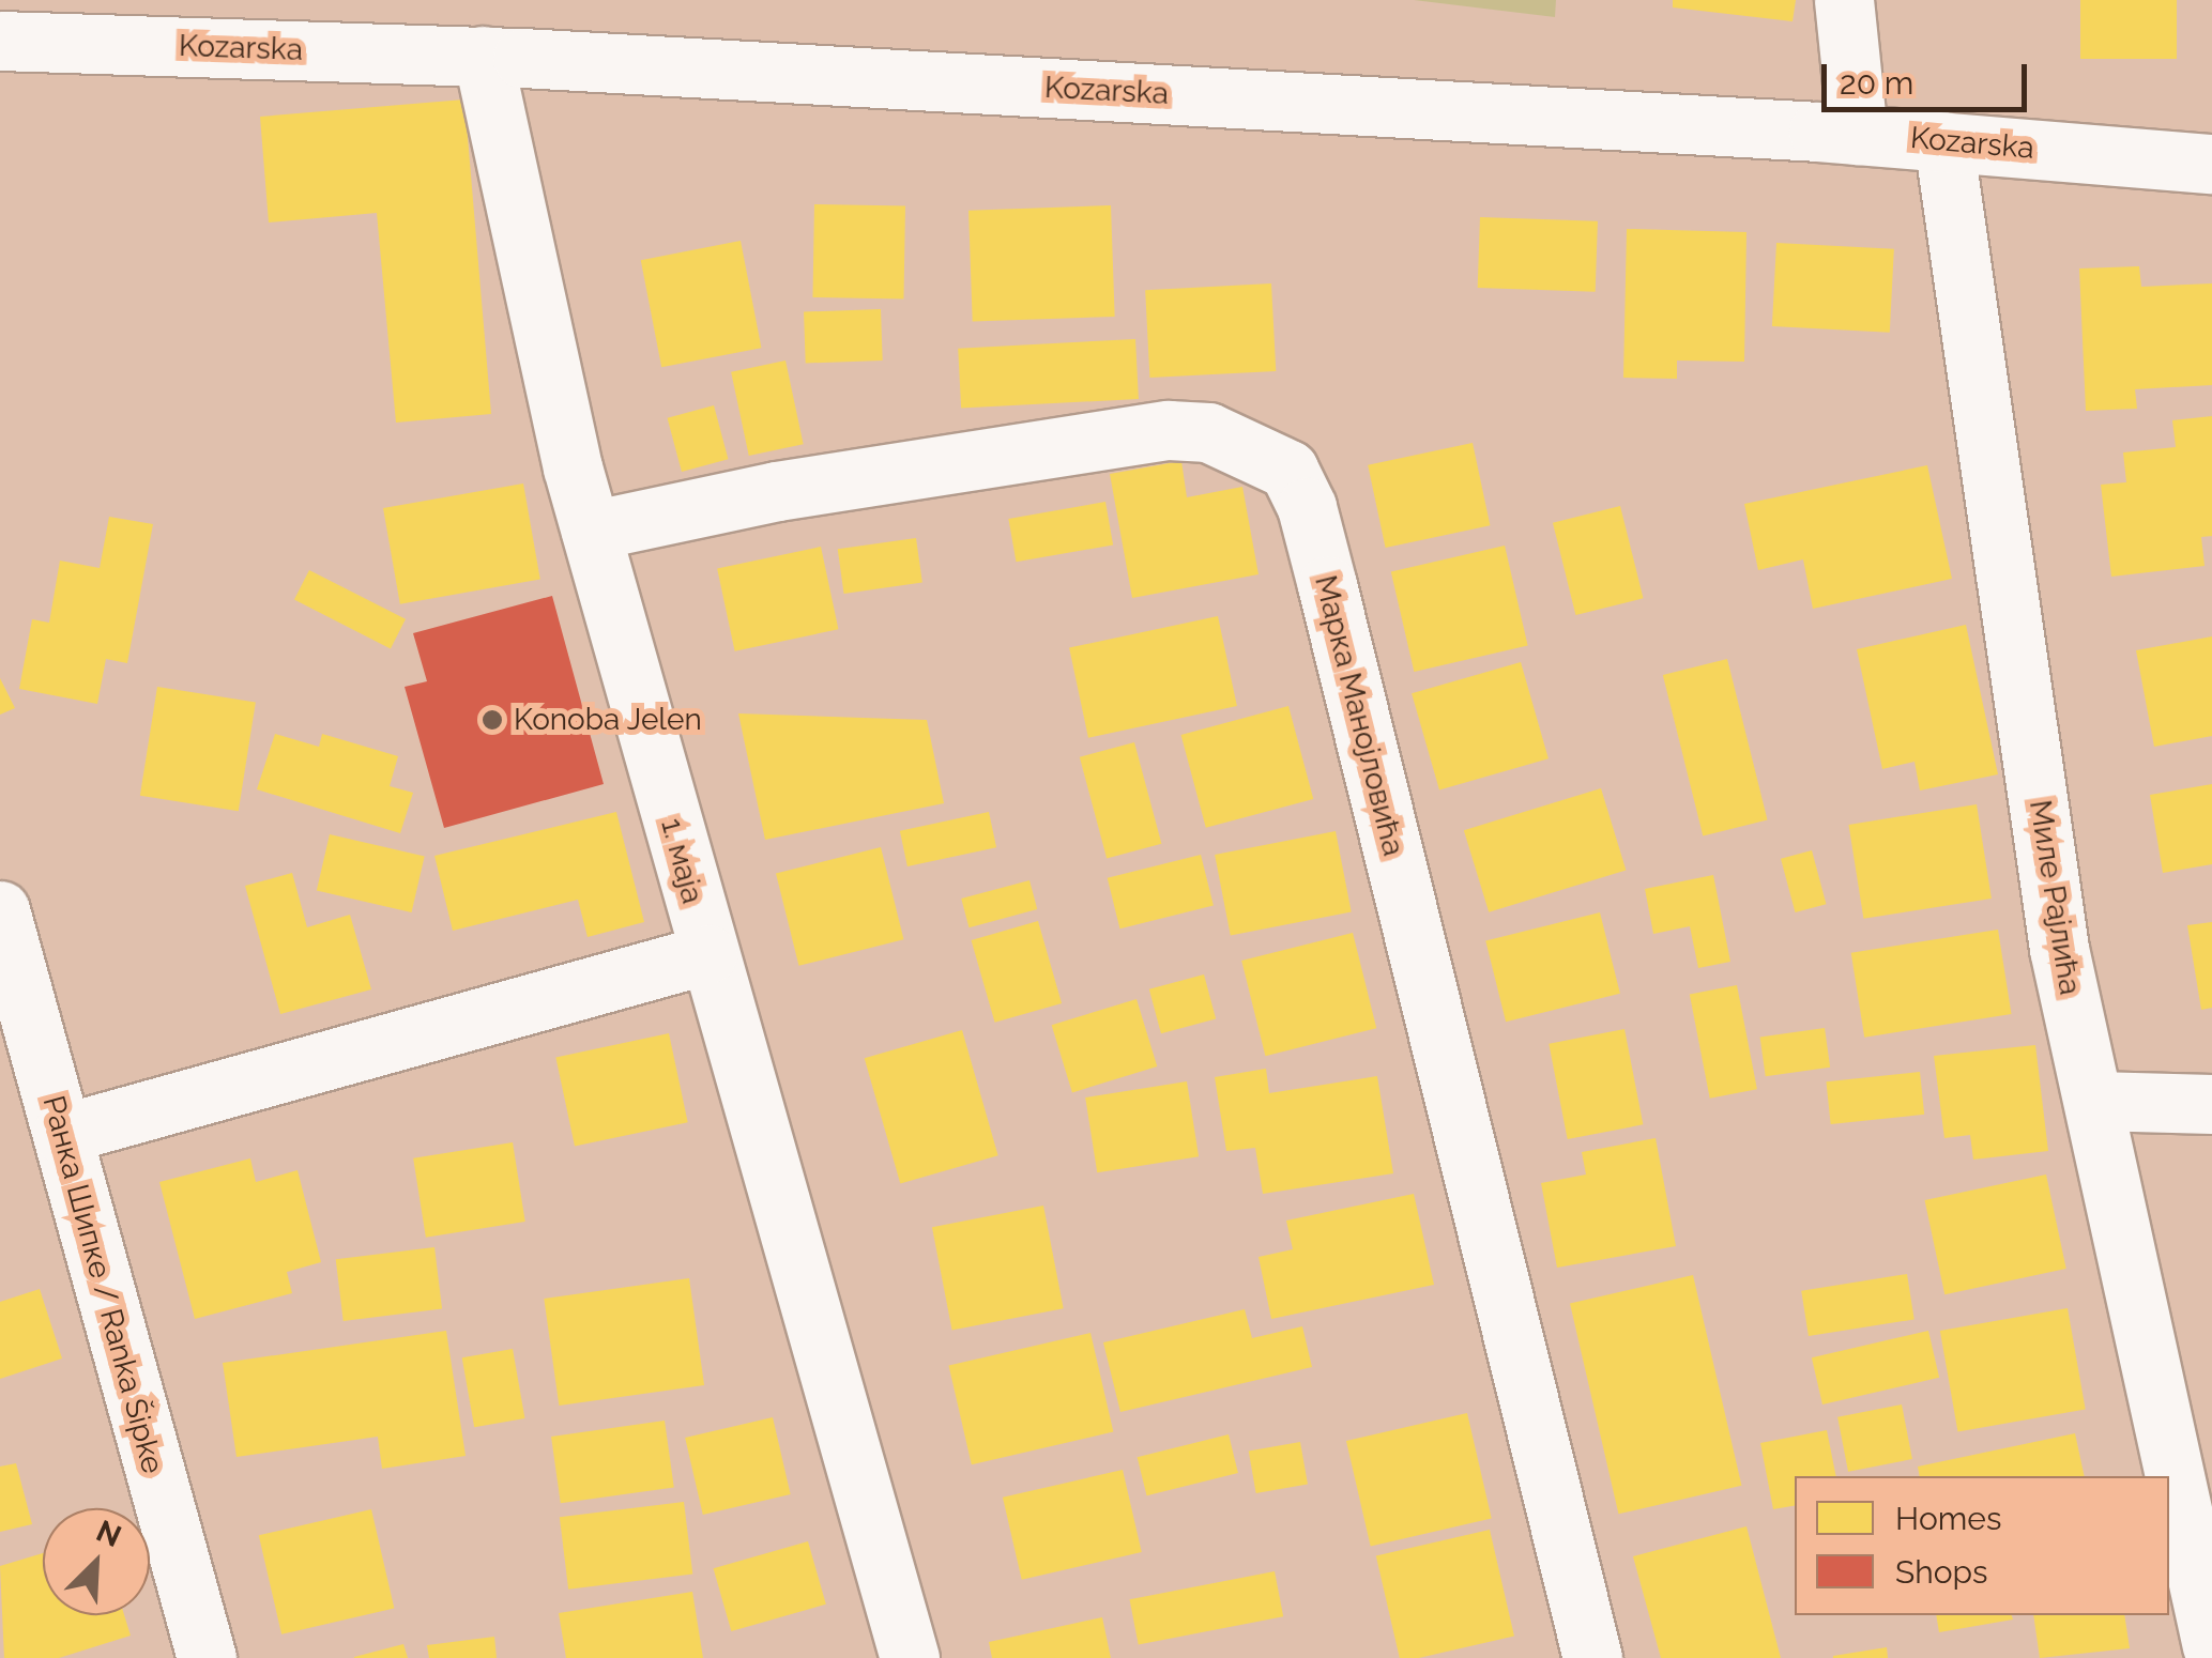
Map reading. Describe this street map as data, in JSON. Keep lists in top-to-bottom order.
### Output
{
  "streets": {
    "street": [
      "Kozarska",
      "Марка Манојловића",
      "1. маја",
      "Миле Рајлића",
      "Ранка Шипке / Ranka Šipke"
    ]
  },
  "crossings": [
    ["Kozarska", "1. маја"],
    ["Kozarska", "Миле Рајлића"],
    ["Марка Манојловића", "1. маја"]
  ],
  "places": ["Konoba Jelen"],
  "legend": ["Homes", "Shops"],
  "scale_bar": "20 m",
  "north": "top right"
}
